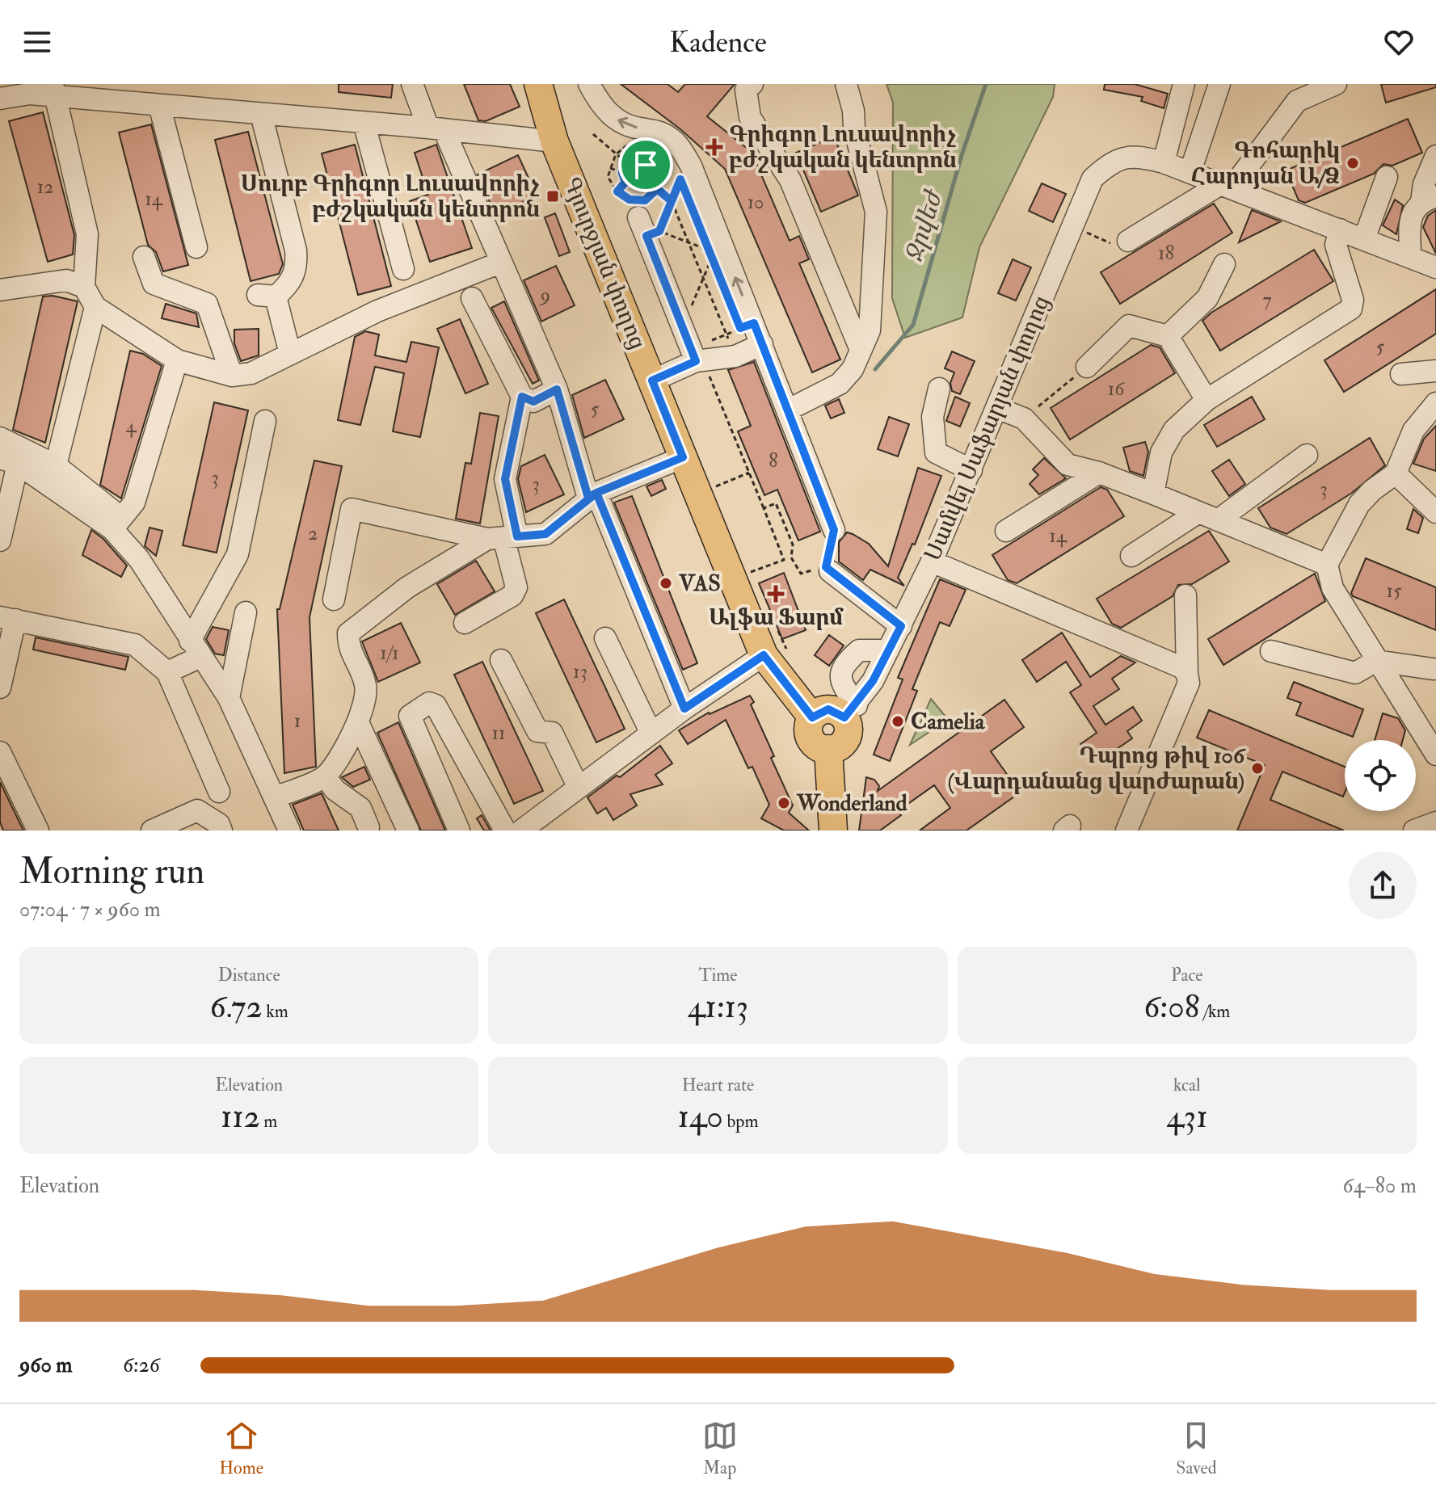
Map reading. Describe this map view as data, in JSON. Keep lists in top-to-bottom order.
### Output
{
  "streets": {
    "main road": ["Գյուրջյան փողոց"],
    "street": ["Սամվել Սաֆարյան փողոց"]
  },
  "crossings": [
    ["Գյուրջյան փողոց", "Սամվել Սաֆարյան փողոց"]
  ],
  "water": ["Ջրվեժ"],
  "places": {
    "health": ["Գրիգոր Լուսավորիչ բժշկական կենտրոն", "Ալֆա Ֆարմ"],
    "other": [
      "Գոհարիկ Հարոյան Ա/Ձ",
      "VAS",
      "Camelia",
      "Դպրոց թիվ 106 (Վարդանանց վարժարան)",
      "Wonderland"
    ],
    "transit": ["Սուրբ Գրիգոր Լուսավորիչ բժշկական կենտրոն"]
  },
  "house_numbers": [
    "12",
    "14",
    "10",
    "18",
    "9",
    "7",
    "5",
    "16",
    "5",
    "4",
    "8",
    "3",
    "3",
    "3",
    "2",
    "14",
    "15",
    "1/1",
    "13",
    "1",
    "11"
  ],
  "page": {
    "header": "Kadence",
    "heading": ["Morning run", "07:04 · 7 × 960 m"],
    "stats": [
      ["Distance", "6.72 km"],
      ["Time", "41:13"],
      ["Pace", "6:08 /km"],
      ["Elevation", "112 m"],
      ["Heart rate", "140 bpm"],
      ["kcal", "431"]
    ],
    "chart": ["Elevation", "64–80 m"],
    "list": [
      {
        "name": "960 m",
        "note": "6:26"
      }
    ],
    "tabs": ["Home", "Map", "Saved"]
  }
}
